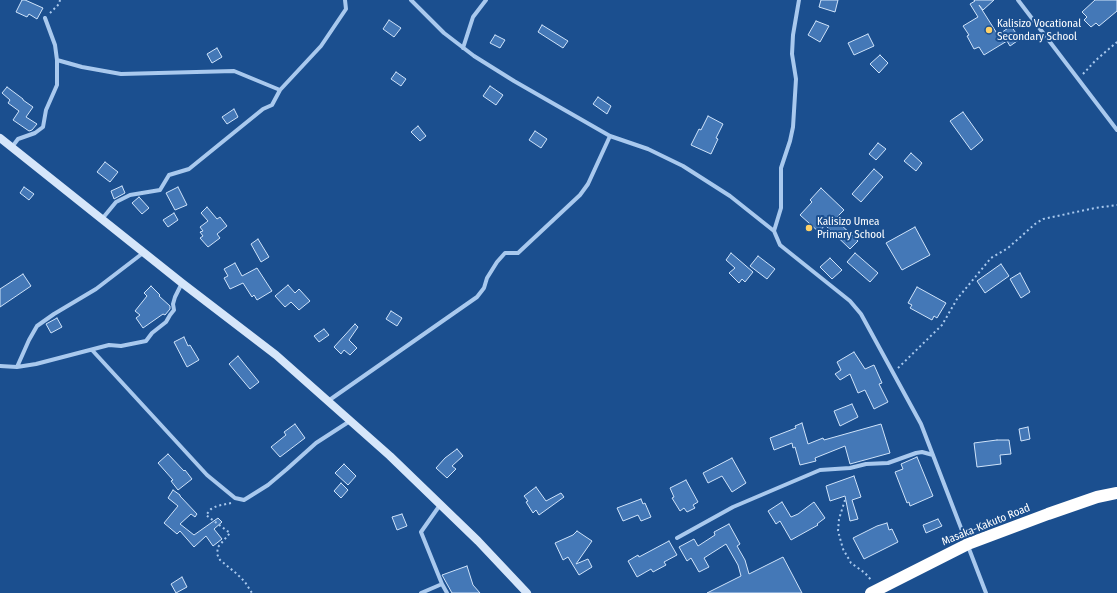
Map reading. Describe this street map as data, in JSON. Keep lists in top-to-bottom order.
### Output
{
  "streets": {
    "highway": ["Masaka-Kakuto Road"]
  },
  "places": ["Kalisizo Vocational Secondary School", "Kalisizo Umea Primary School"]
}
